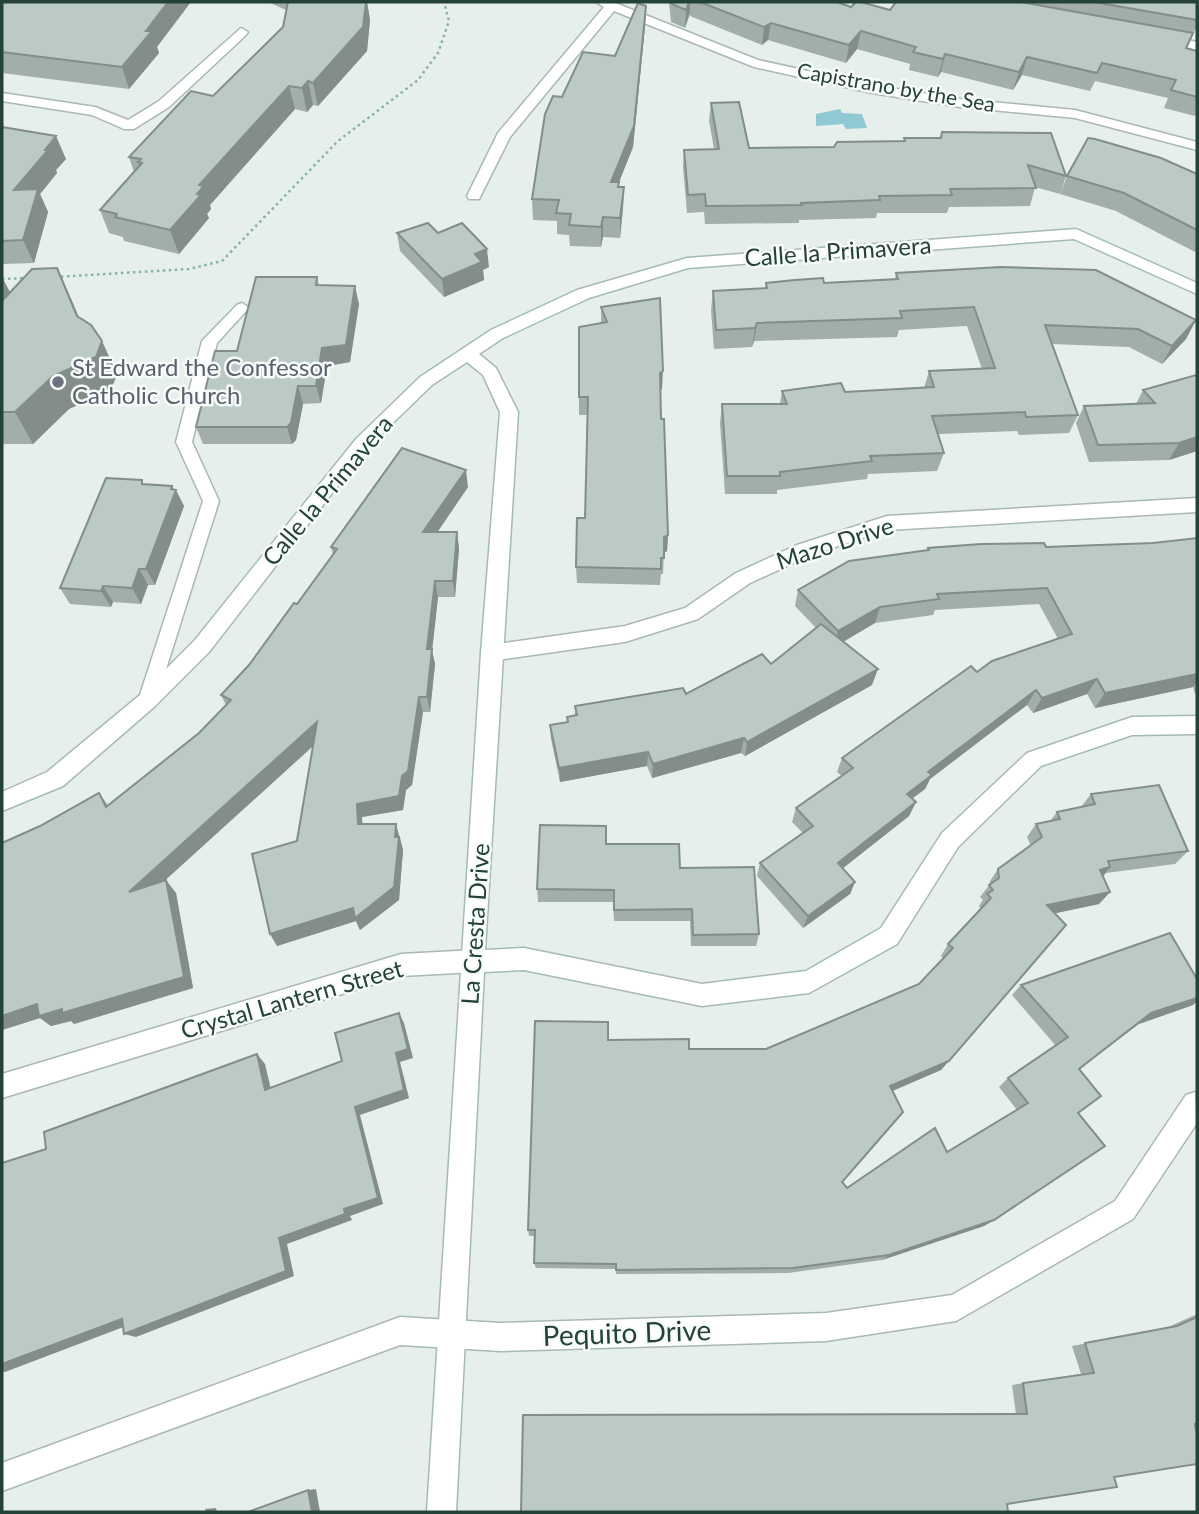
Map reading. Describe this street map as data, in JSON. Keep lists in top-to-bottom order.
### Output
{
  "streets": {
    "street": [
      "Capistrano by the Sea",
      "Calle la Primavera",
      "Mazo Drive",
      "La Cresta Drive",
      "Crystal Lantern Street",
      "Pequito Drive"
    ]
  },
  "crossings": [
    ["Calle la Primavera", "La Cresta Drive"],
    ["Mazo Drive", "La Cresta Drive"],
    ["La Cresta Drive", "Crystal Lantern Street"],
    ["La Cresta Drive", "Pequito Drive"]
  ],
  "places": ["St Edward the Confessor Catholic Church"]
}
